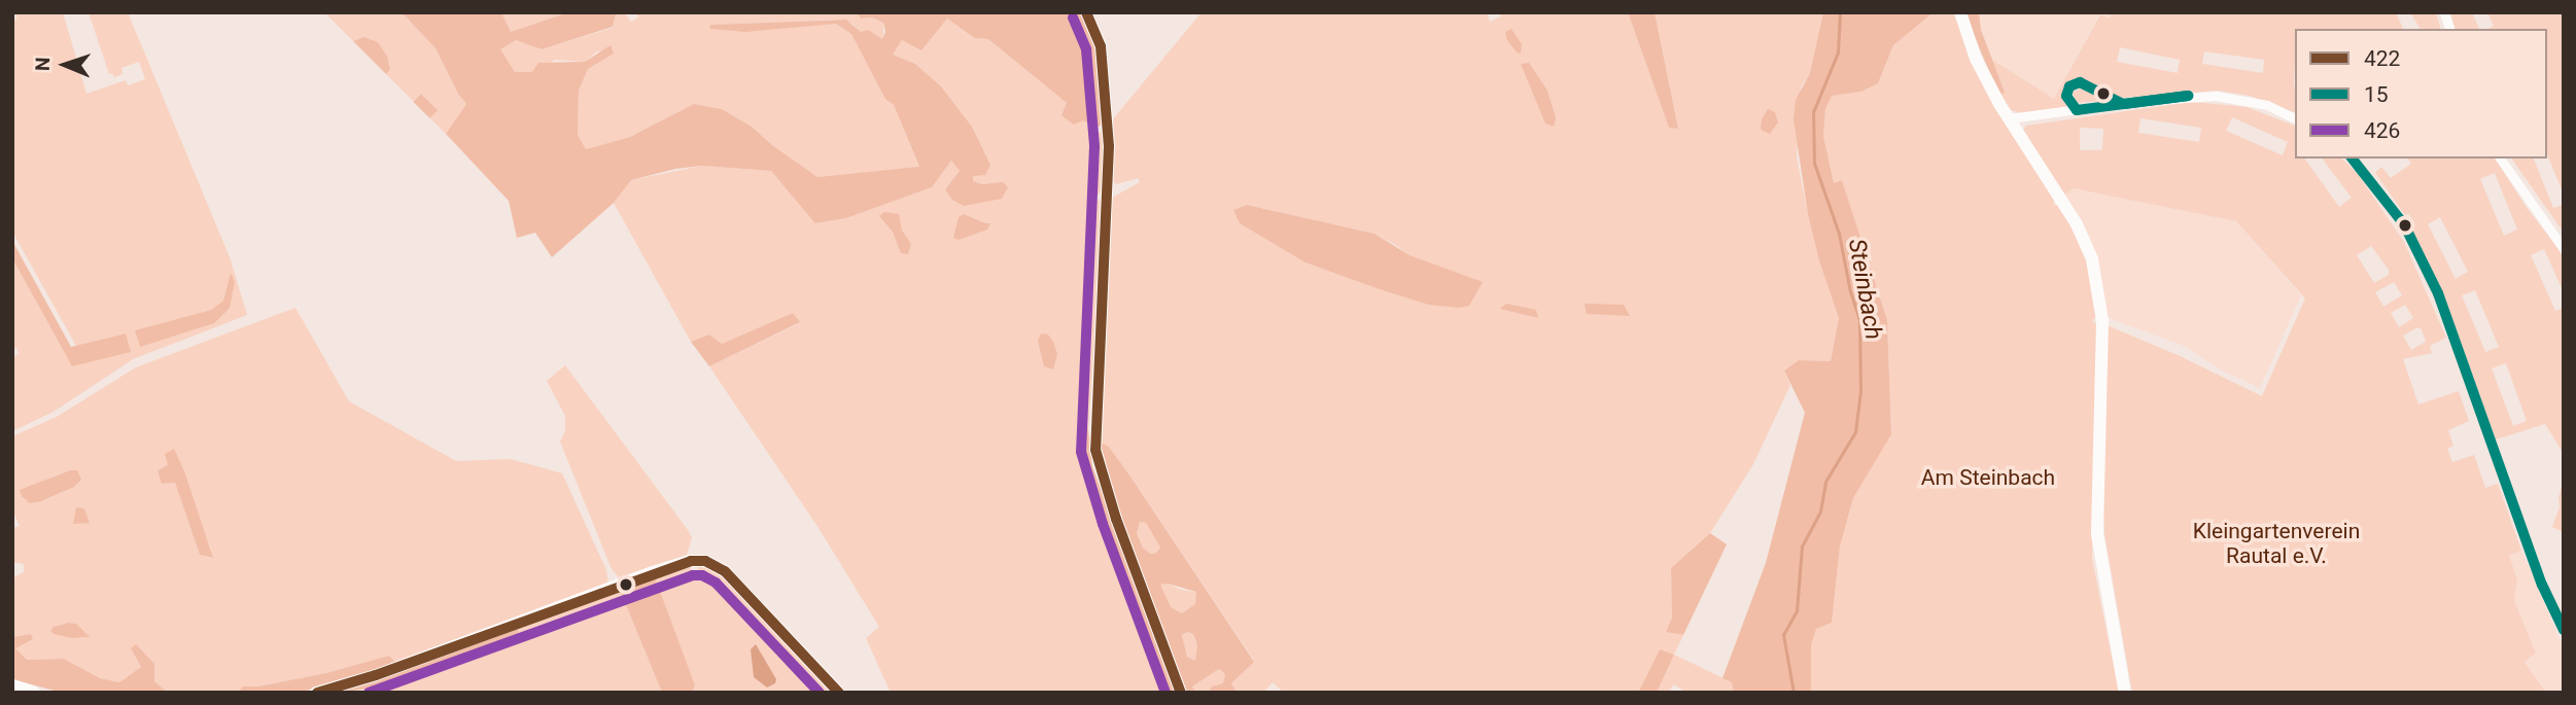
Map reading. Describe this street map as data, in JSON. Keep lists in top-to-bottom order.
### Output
{
  "water": ["Steinbach"],
  "parks": ["Am Steinbach", "Kleingartenverein Rautal e.V."],
  "lines": ["transit line 422", "transit line 426", "transit line 15"],
  "legend": ["422", "15", "426"],
  "north": "left"
}
